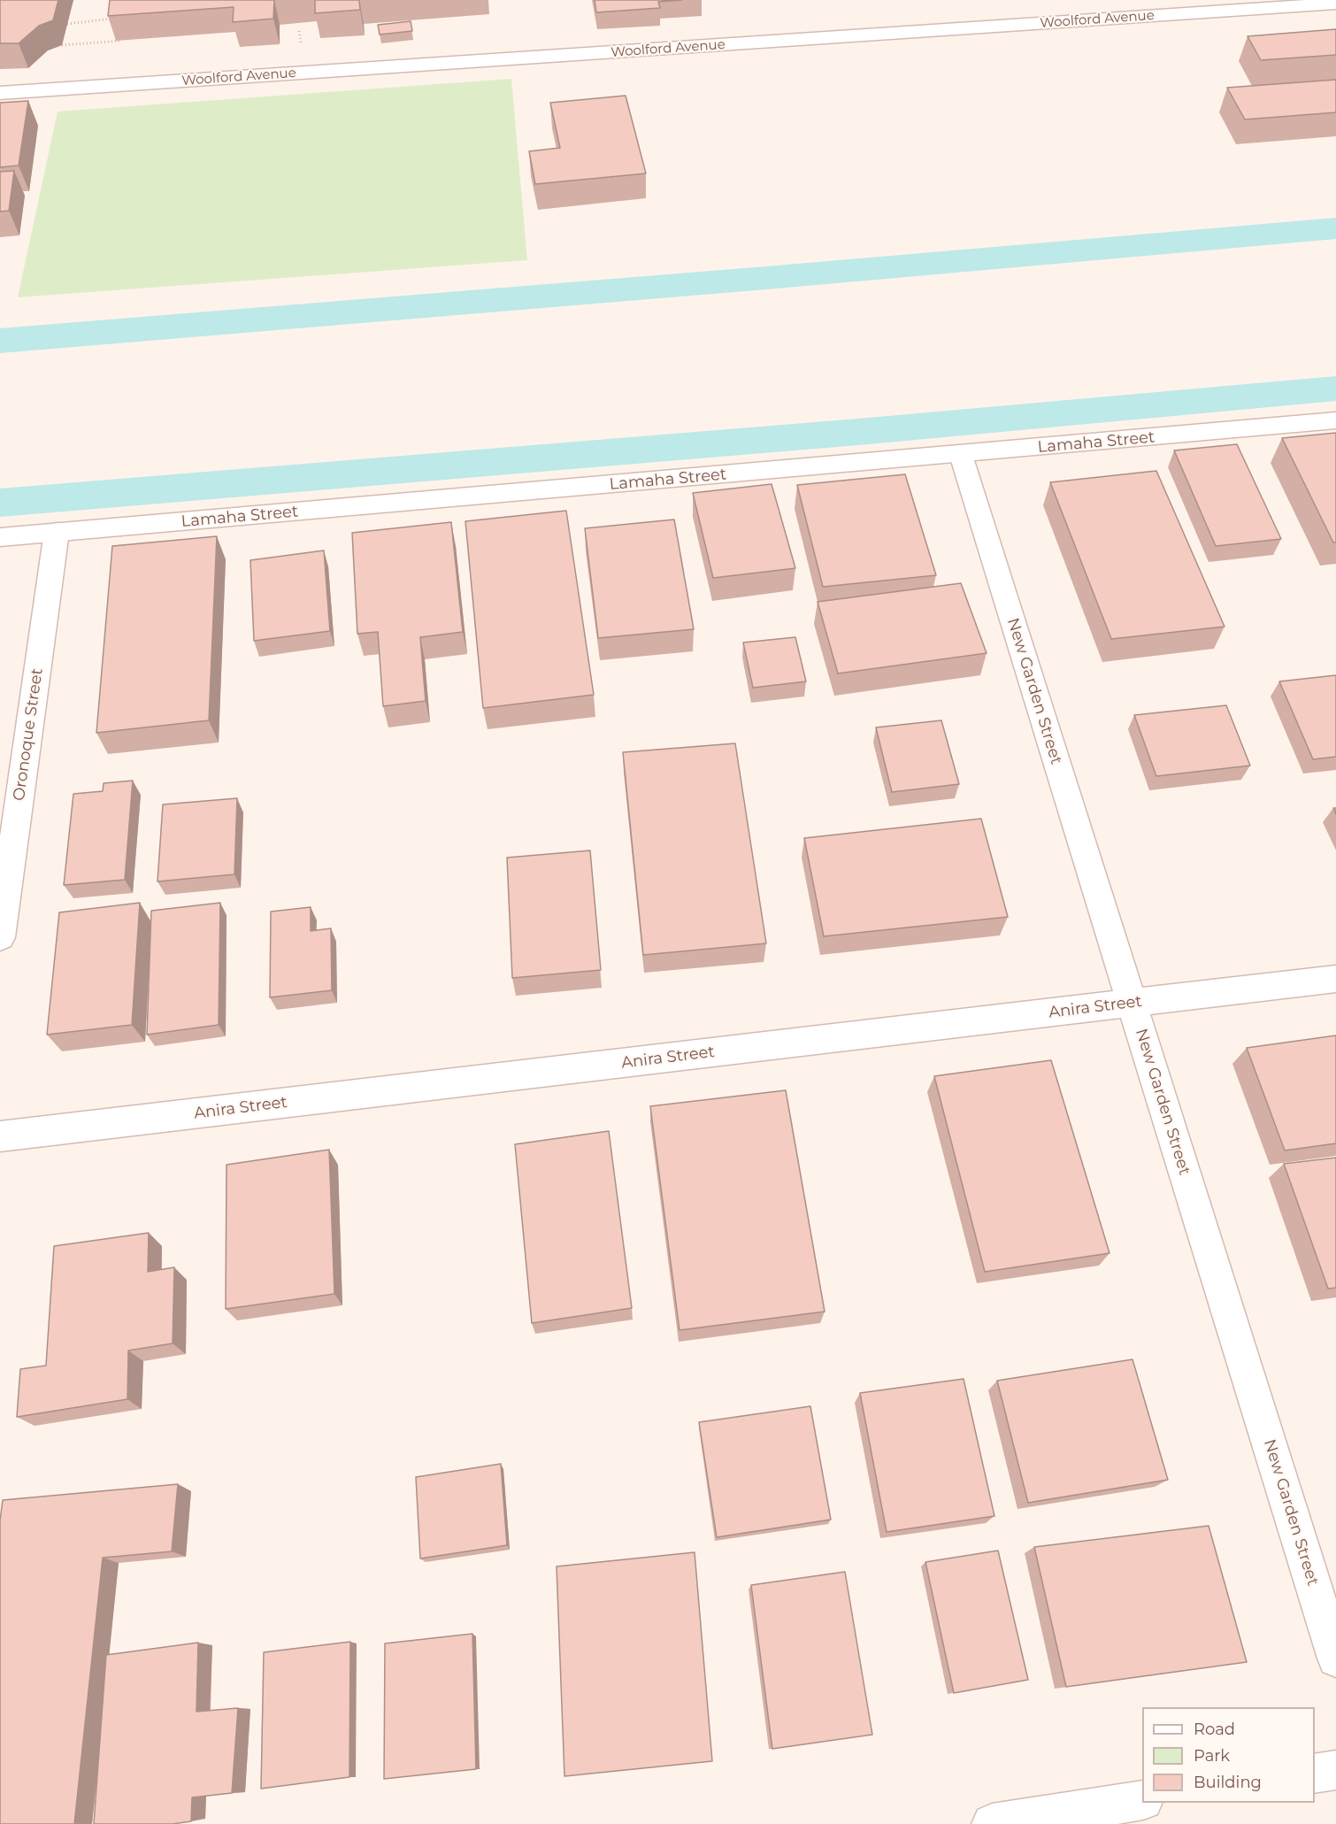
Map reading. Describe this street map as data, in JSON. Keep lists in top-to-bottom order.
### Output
{
  "streets": {
    "street": [
      "Woolford Avenue",
      "Lamaha Street",
      "New Garden Street",
      "Oronoque Street",
      "Anira Street"
    ]
  },
  "crossings": [
    ["Lamaha Street", "New Garden Street"],
    ["Lamaha Street", "Oronoque Street"],
    ["New Garden Street", "Anira Street"]
  ],
  "legend": ["Road", "Park", "Building"]
}
